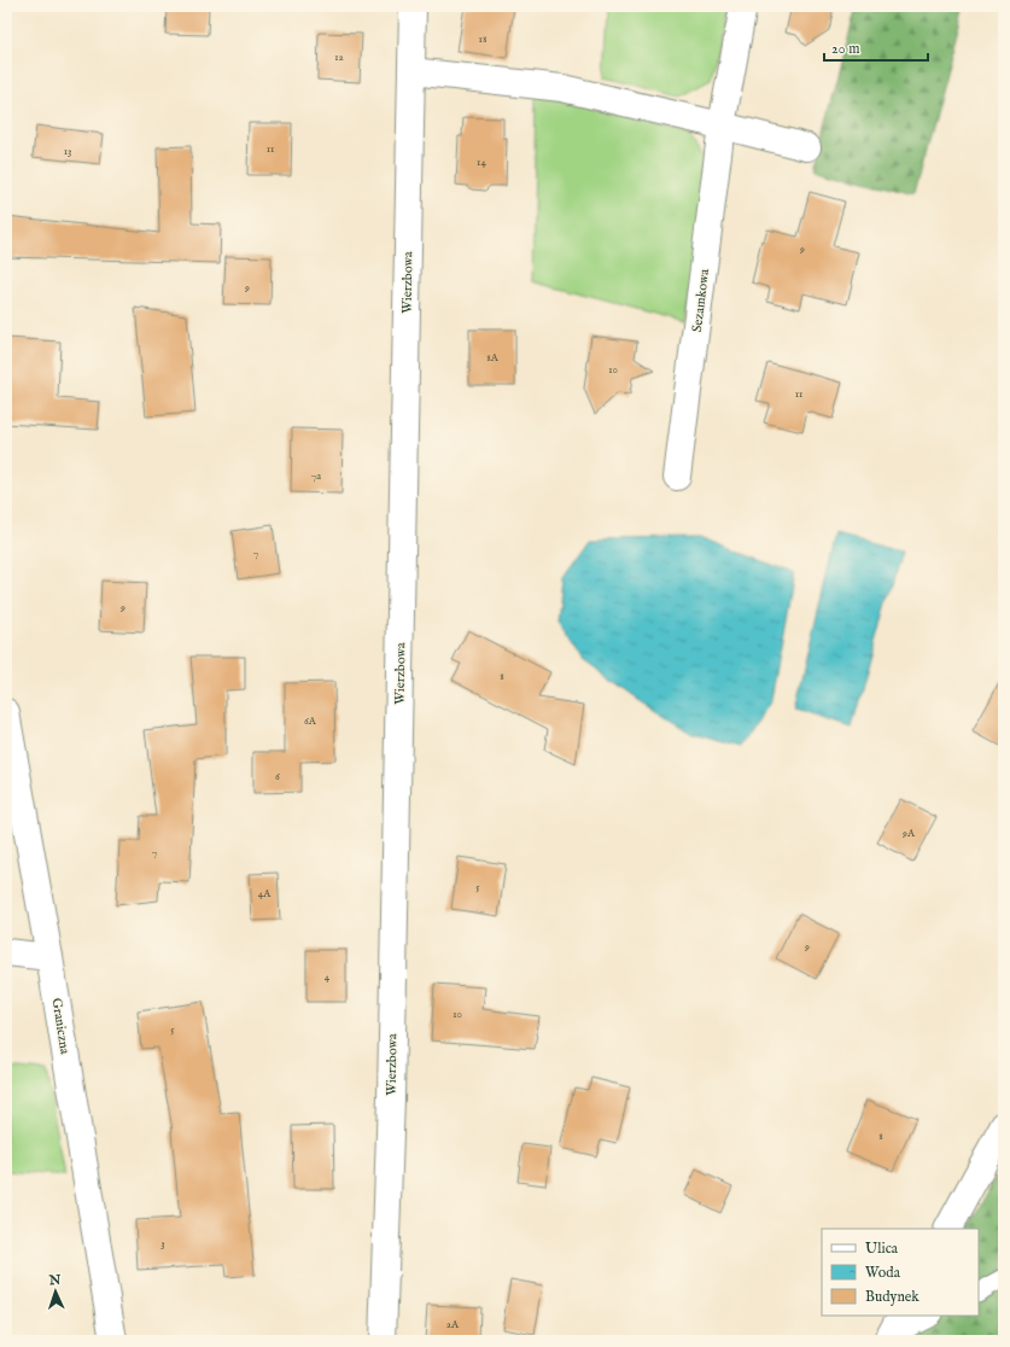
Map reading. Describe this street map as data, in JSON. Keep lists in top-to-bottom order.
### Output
{
  "streets": {
    "street": ["Wierzbowa", "Sezamkowa", "Graniczna"]
  },
  "house_numbers": [
    "18",
    "12",
    "11",
    "13",
    "14",
    "9",
    "9",
    "8A",
    "10",
    "11",
    "7a",
    "7",
    "9",
    "8",
    "6A",
    "6",
    "9A",
    "7",
    "5",
    "4A",
    "9",
    "4",
    "10",
    "5",
    "8",
    "3",
    "2A"
  ],
  "legend": ["Ulica", "Woda", "Budynek"],
  "scale_bar": "20 m",
  "north": "top"
}
